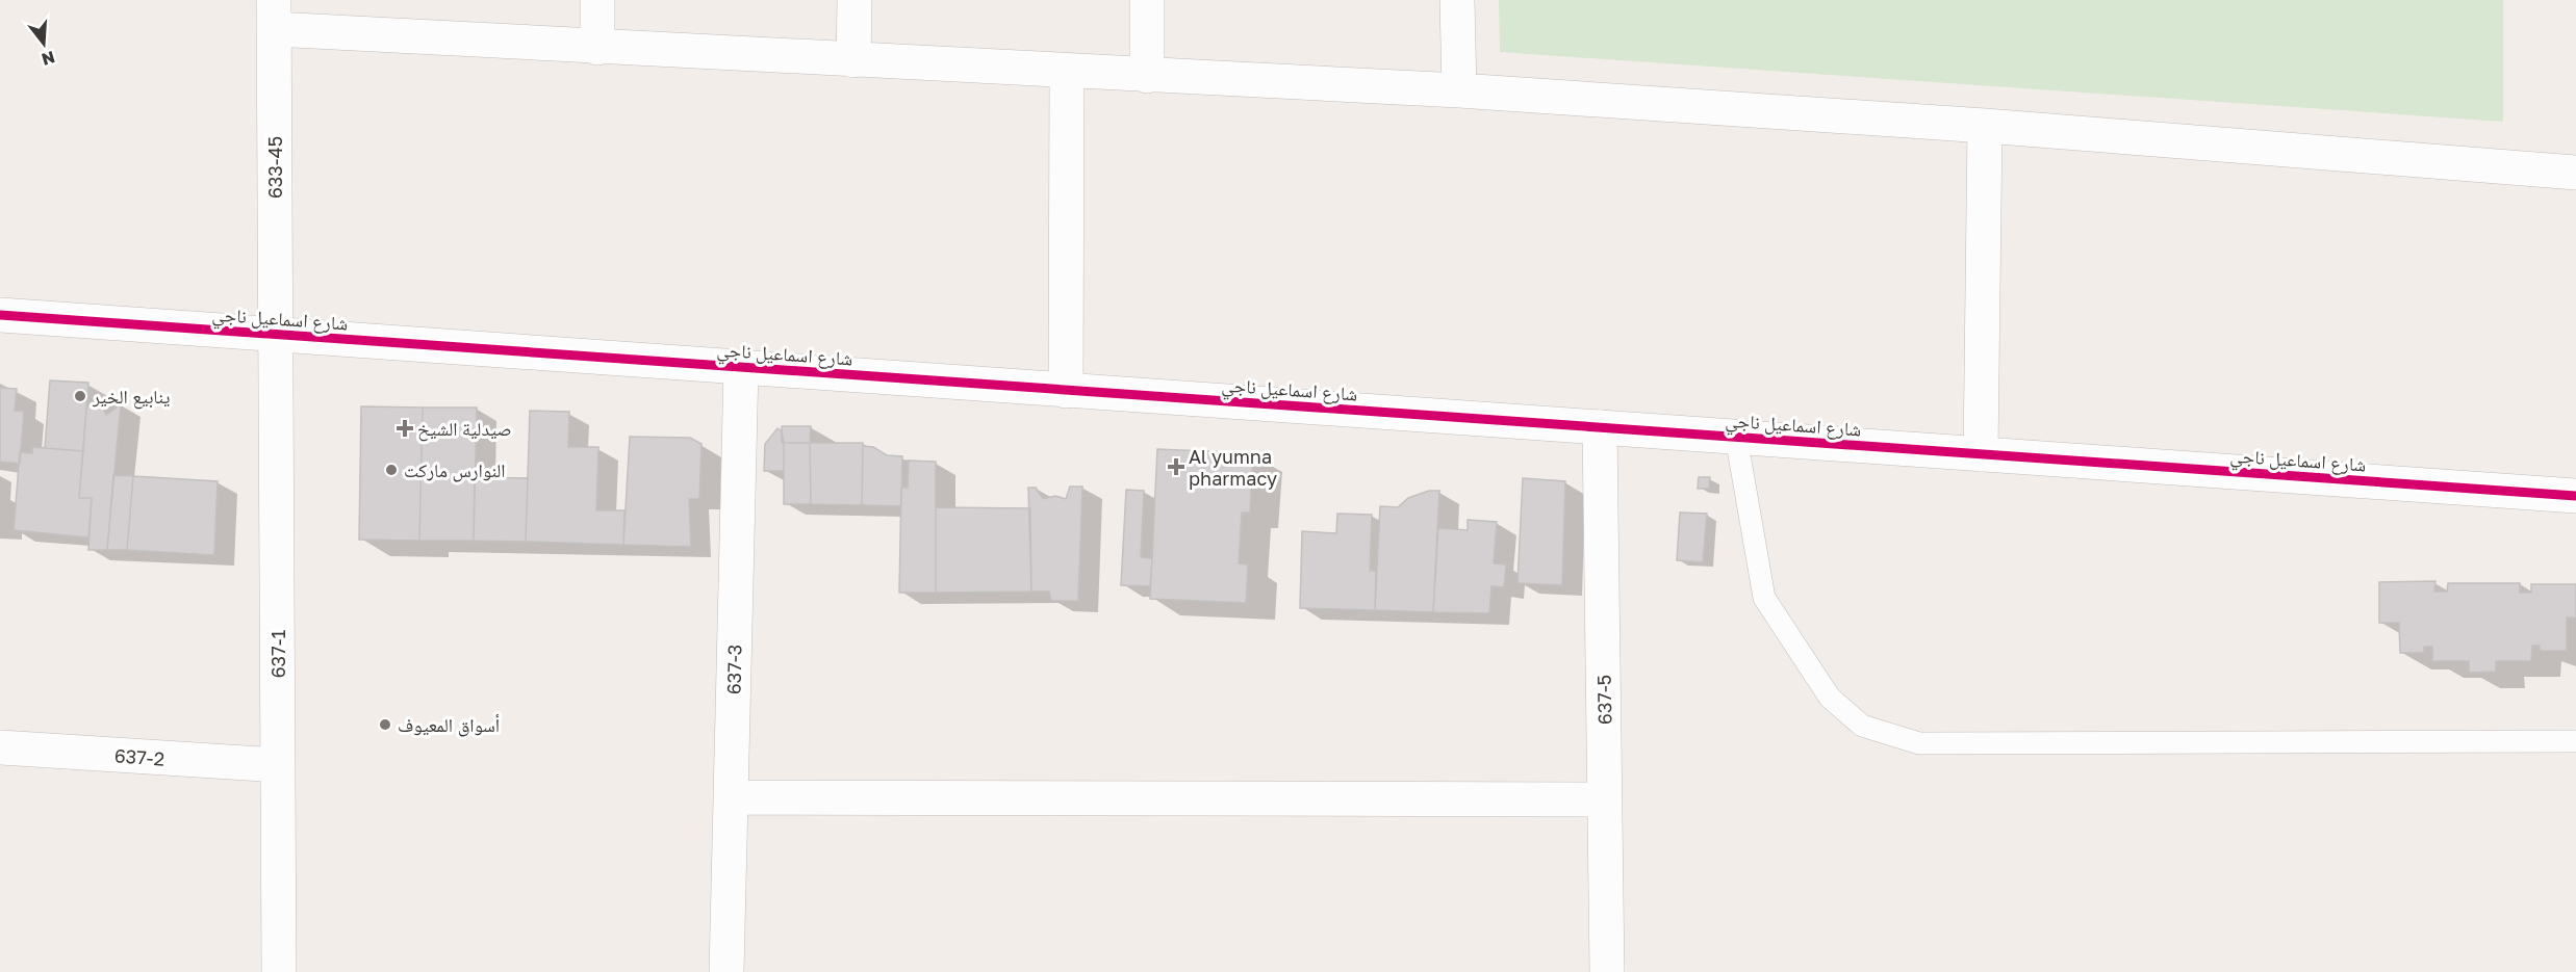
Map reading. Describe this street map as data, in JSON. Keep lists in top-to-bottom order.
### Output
{
  "streets": {
    "street": [
      "633-45",
      "شارع اسماعيل ناجي",
      "637-1",
      "637-3",
      "637-5",
      "637-2"
    ]
  },
  "crossings": [
    ["633-45", "شارع اسماعيل ناجي"],
    ["633-45", "637-1"],
    ["شارع اسماعيل ناجي", "637-1"],
    ["شارع اسماعيل ناجي", "637-3"],
    ["شارع اسماعيل ناجي", "637-5"],
    ["637-1", "637-2"]
  ],
  "places": {
    "other": ["ينابيع الخير", "النوارس ماركت", "أسواق المعيوف"],
    "health": ["صيدلية الشيخ", "Al yumna pharmacy"]
  },
  "north": "bottom"
}
